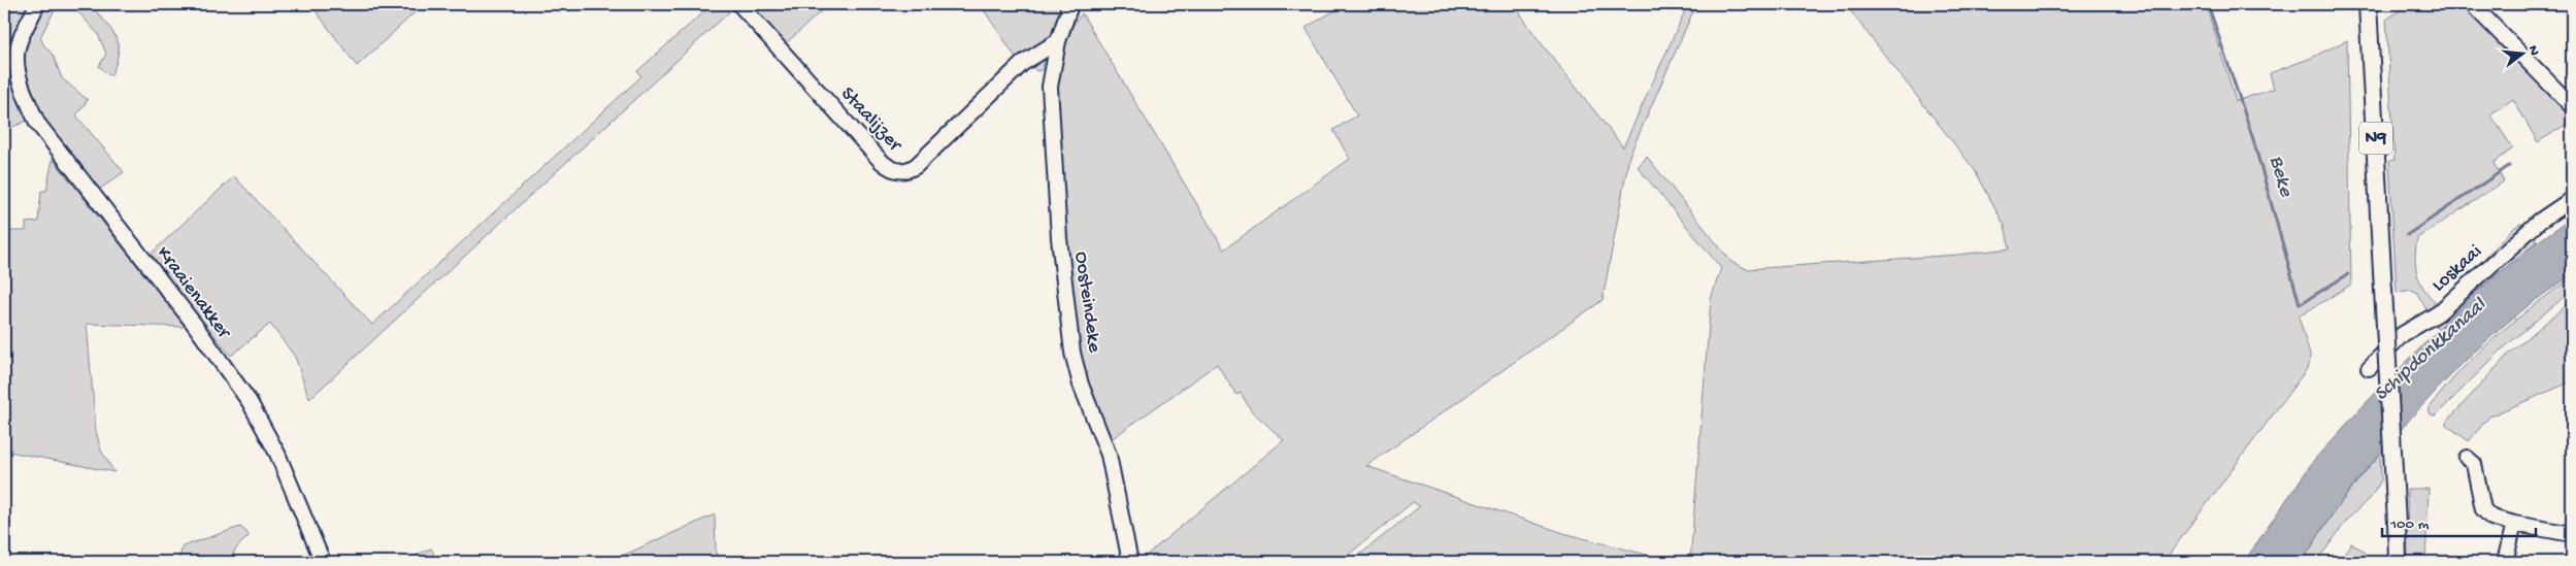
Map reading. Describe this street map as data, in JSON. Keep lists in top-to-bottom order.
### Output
{
  "streets": {
    "main road": ["N9"],
    "street": [
      "Staalijzer",
      "Loskaai",
      "Kraaienakker",
      "Oosteindeke"
    ]
  },
  "crossings": [
    ["Staalijzer", "Oosteindeke"]
  ],
  "water": ["Beke", "Schipdonkkanaal"],
  "scale_bar": "100 m",
  "north": "right"
}
